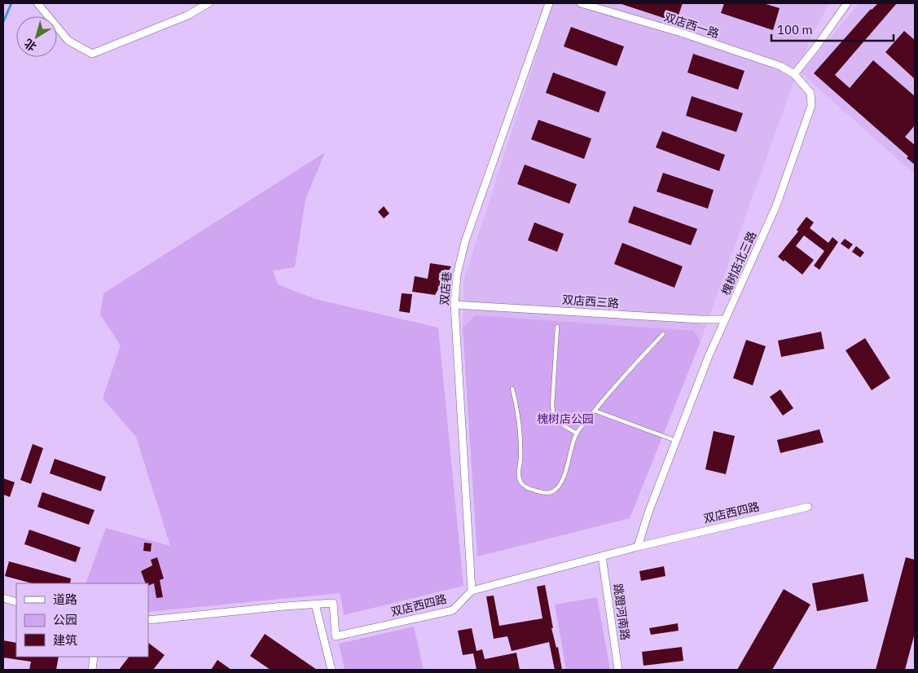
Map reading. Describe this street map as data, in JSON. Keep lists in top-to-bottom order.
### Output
{
  "streets": {
    "street": [
      "双店西一路",
      "槐树店北三路",
      "双店巷",
      "双店西三路",
      "双店西四路",
      "跳蹬河南路"
    ]
  },
  "crossings": [
    ["双店西一路", "槐树店北三路"],
    ["槐树店北三路", "双店西三路"],
    ["槐树店北三路", "双店西四路"],
    ["双店巷", "双店西三路"],
    ["双店巷", "双店西四路"],
    ["双店西四路", "跳蹬河南路"]
  ],
  "parks": ["槐树店公园"],
  "legend": ["道路", "公园", "建筑"],
  "scale_bar": "100 m",
  "north": "bottom left"
}
